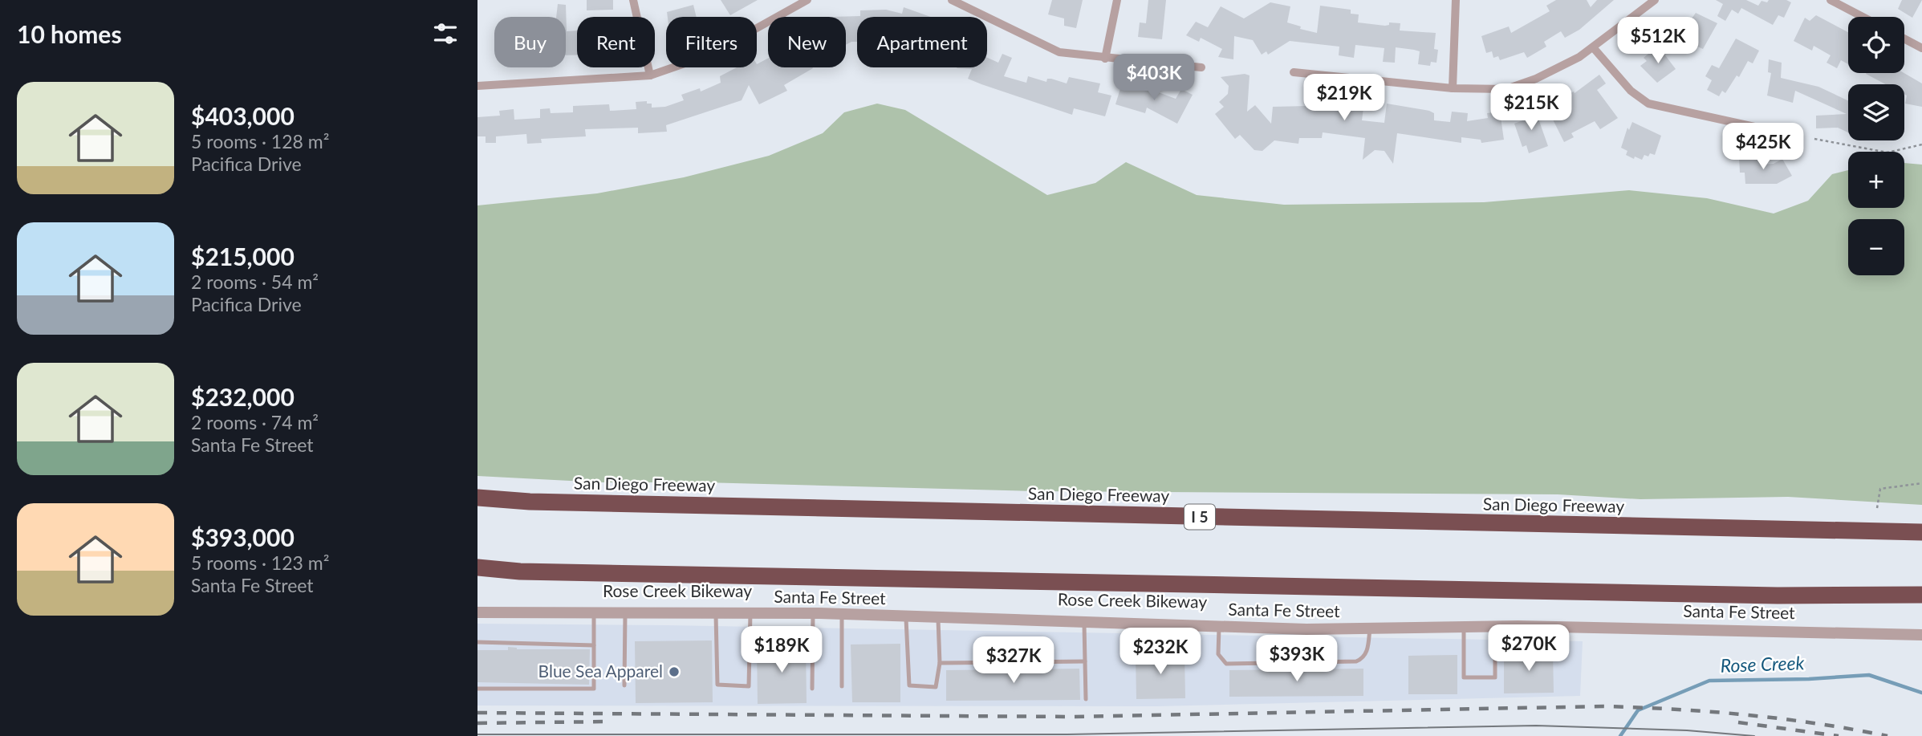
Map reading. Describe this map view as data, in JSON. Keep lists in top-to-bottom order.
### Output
{
  "streets": {
    "highway": ["San Diego Freeway", "I 5"],
    "street": ["Santa Fe Street"]
  },
  "water": ["Rose Creek"],
  "places": ["Blue Sea Apparel"],
  "page": {
    "heading": "10 homes",
    "map_buttons": ["+", "−"],
    "price": [
      "$512K",
      "$403K",
      "$219K",
      "$215K",
      "$425K",
      "$270K",
      "$189K",
      "$232K",
      "$393K",
      "$327K"
    ],
    "chip": [
      "Buy",
      "Rent",
      "Filters",
      "New",
      "Apartment"
    ],
    "list": [
      {
        "name": "$403,000",
        "note": "5 rooms · 128 m² · Pacifica Drive"
      },
      {
        "name": "$215,000",
        "note": "2 rooms · 54 m² · Pacifica Drive"
      },
      {
        "name": "$232,000",
        "note": "2 rooms · 74 m² · Santa Fe Street"
      },
      {
        "name": "$393,000",
        "note": "5 rooms · 123 m² · Santa Fe Street"
      }
    ]
  }
}
